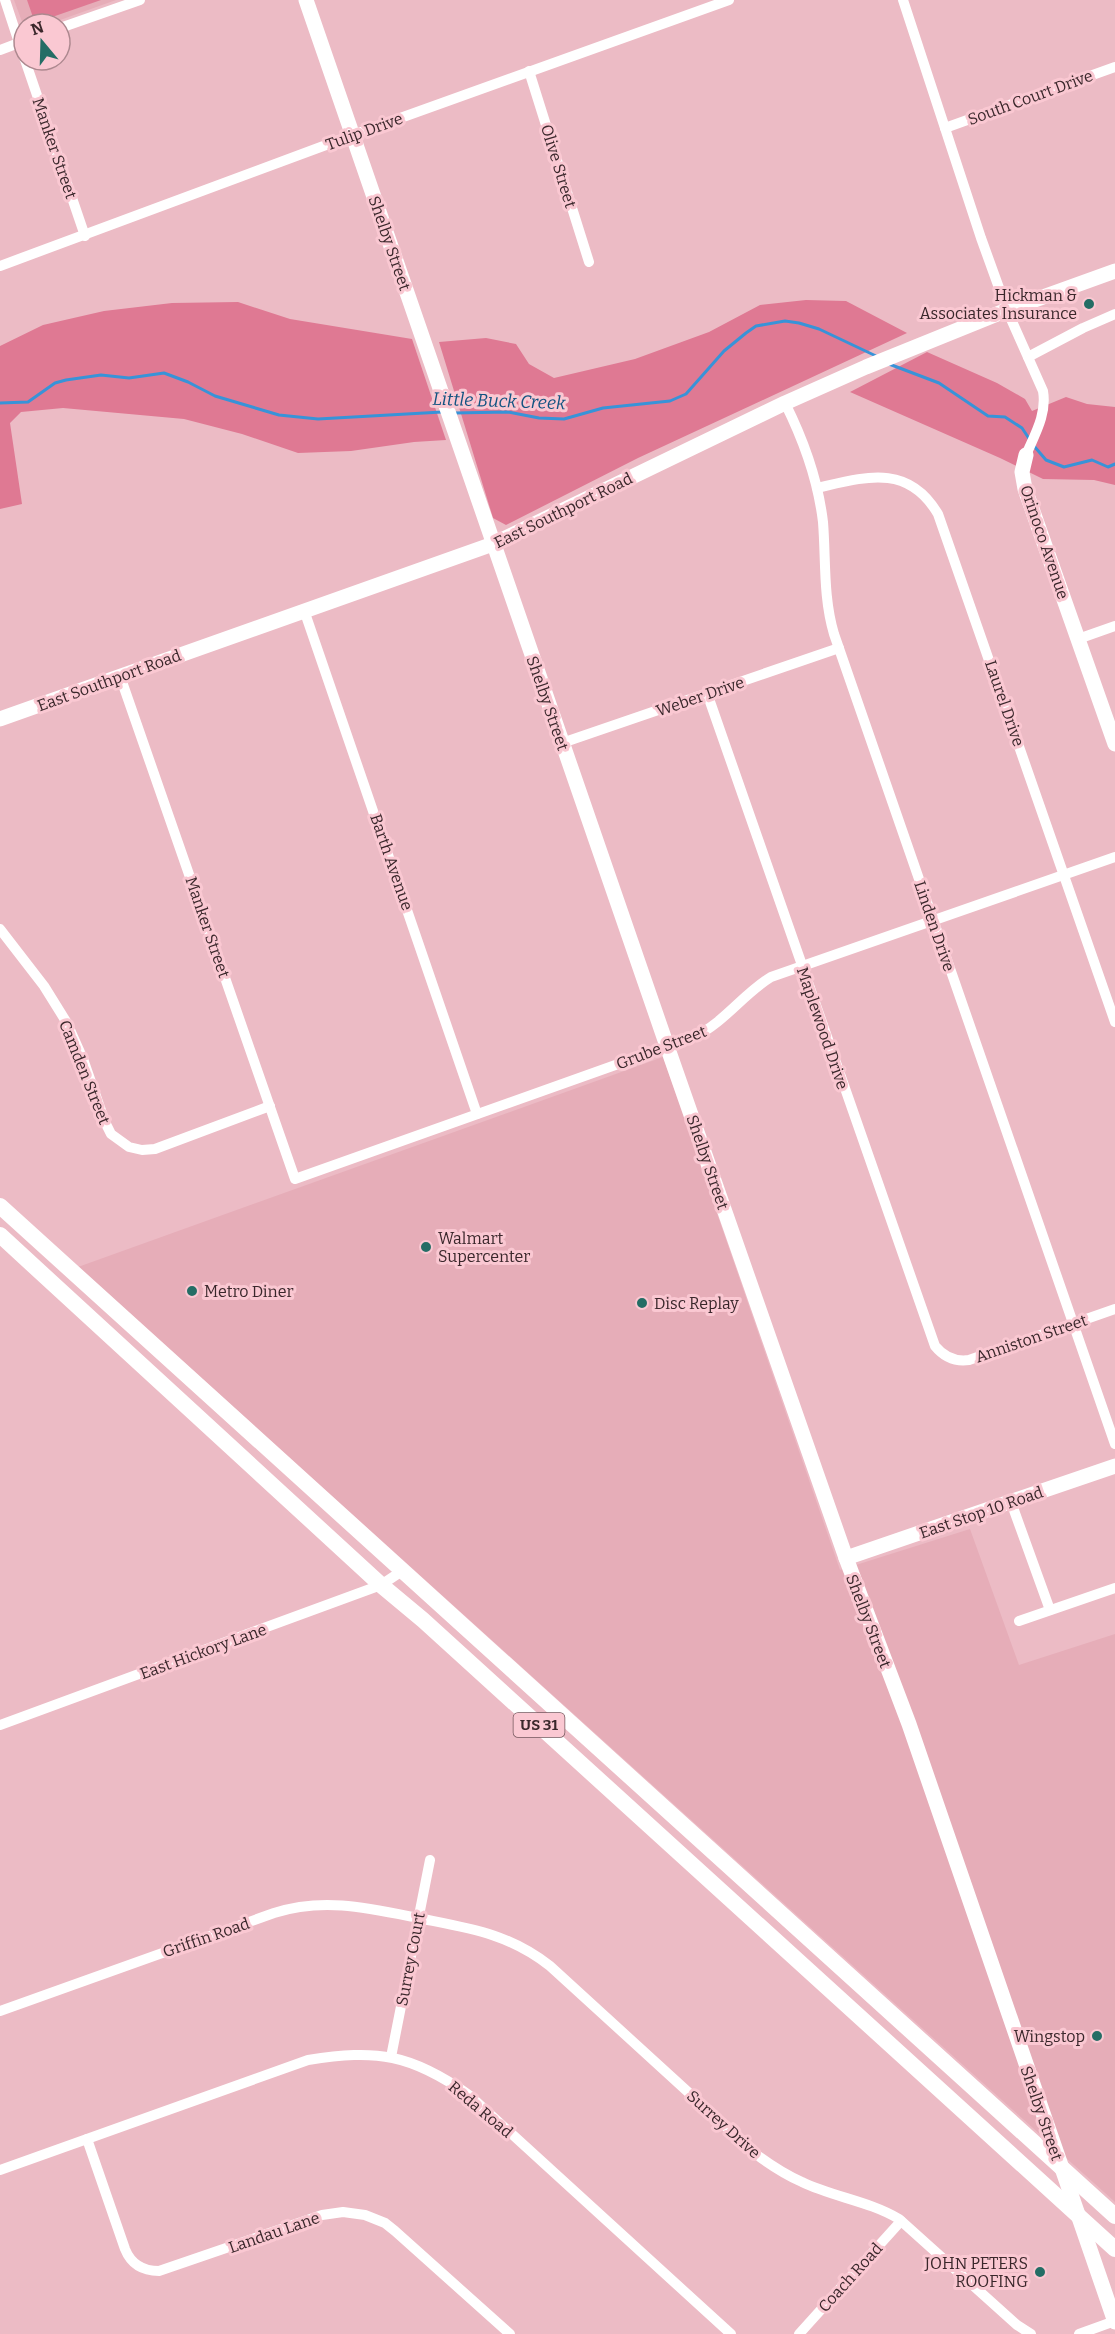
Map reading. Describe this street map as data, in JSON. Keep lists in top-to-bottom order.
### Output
{
  "streets": {
    "main road": ["US 31"],
    "street": [
      "South Court Drive",
      "Tulip Drive",
      "Manker Street",
      "Olive Street",
      "Shelby Street",
      "East Southport Road",
      "Orinoco Avenue",
      "Weber Drive",
      "Laurel Drive",
      "Barth Avenue",
      "Linden Drive",
      "Maplewood Drive",
      "Grube Street",
      "Camden Street",
      "Anniston Street",
      "East Stop 10 Road",
      "East Hickory Lane",
      "Griffin Road",
      "Surrey Court",
      "Reda Road",
      "Surrey Drive",
      "Landau Lane",
      "Coach Road"
    ]
  },
  "crossings": [
    ["South Court Drive", "Orinoco Avenue"],
    ["Tulip Drive", "Manker Street"],
    ["Tulip Drive", "Olive Street"],
    ["Tulip Drive", "Shelby Street"],
    ["Manker Street", "East Southport Road"],
    ["Manker Street", "Grube Street"],
    ["Manker Street", "Camden Street"],
    ["Shelby Street", "East Southport Road"],
    ["Shelby Street", "Weber Drive"],
    ["Shelby Street", "Grube Street"],
    ["Shelby Street", "East Stop 10 Road"],
    ["Shelby Street", "US 31"],
    ["East Southport Road", "Orinoco Avenue"],
    ["East Southport Road", "Barth Avenue"],
    ["East Southport Road", "Linden Drive"],
    ["Weber Drive", "Linden Drive"],
    ["Weber Drive", "Maplewood Drive"],
    ["Laurel Drive", "Linden Drive"],
    ["Laurel Drive", "Grube Street"],
    ["Barth Avenue", "Grube Street"],
    ["Linden Drive", "Grube Street"],
    ["Linden Drive", "Anniston Street"],
    ["Maplewood Drive", "Grube Street"],
    ["Maplewood Drive", "Anniston Street"],
    ["East Hickory Lane", "US 31"],
    ["Griffin Road", "Surrey Court"],
    ["Griffin Road", "Surrey Drive"],
    ["Surrey Court", "Reda Road"],
    ["Surrey Court", "Surrey Drive"],
    ["Reda Road", "Landau Lane"],
    ["Surrey Drive", "Coach Road"]
  ],
  "water": ["Little Buck Creek"],
  "places": [
    "Hickman & Associates Insurance",
    "Walmart Supercenter",
    "Metro Diner",
    "Disc Replay",
    "Wingstop",
    "JOHN PETERS ROOFING"
  ],
  "north": "top"
}
